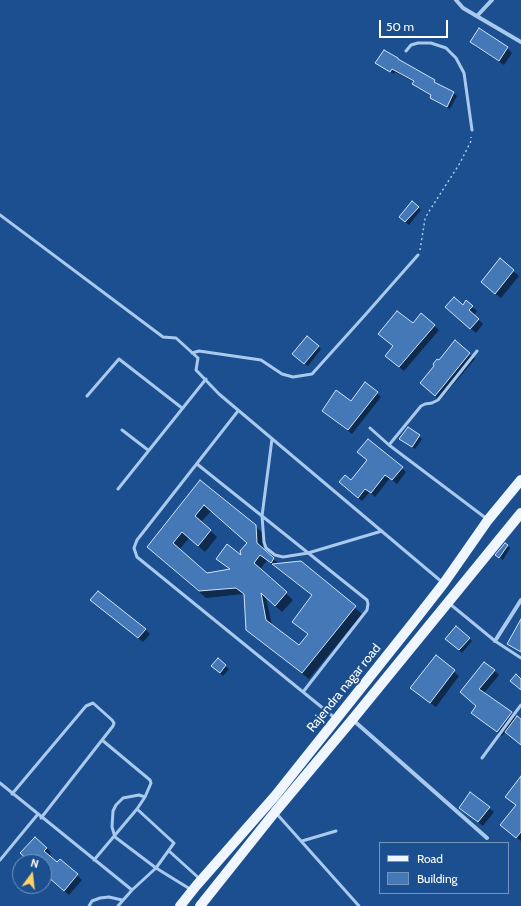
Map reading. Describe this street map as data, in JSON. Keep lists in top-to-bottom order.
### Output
{
  "streets": {
    "main road": ["Rajendra nagar road"]
  },
  "legend": ["Road", "Building"],
  "scale_bar": "50 m",
  "north": "top"
}
